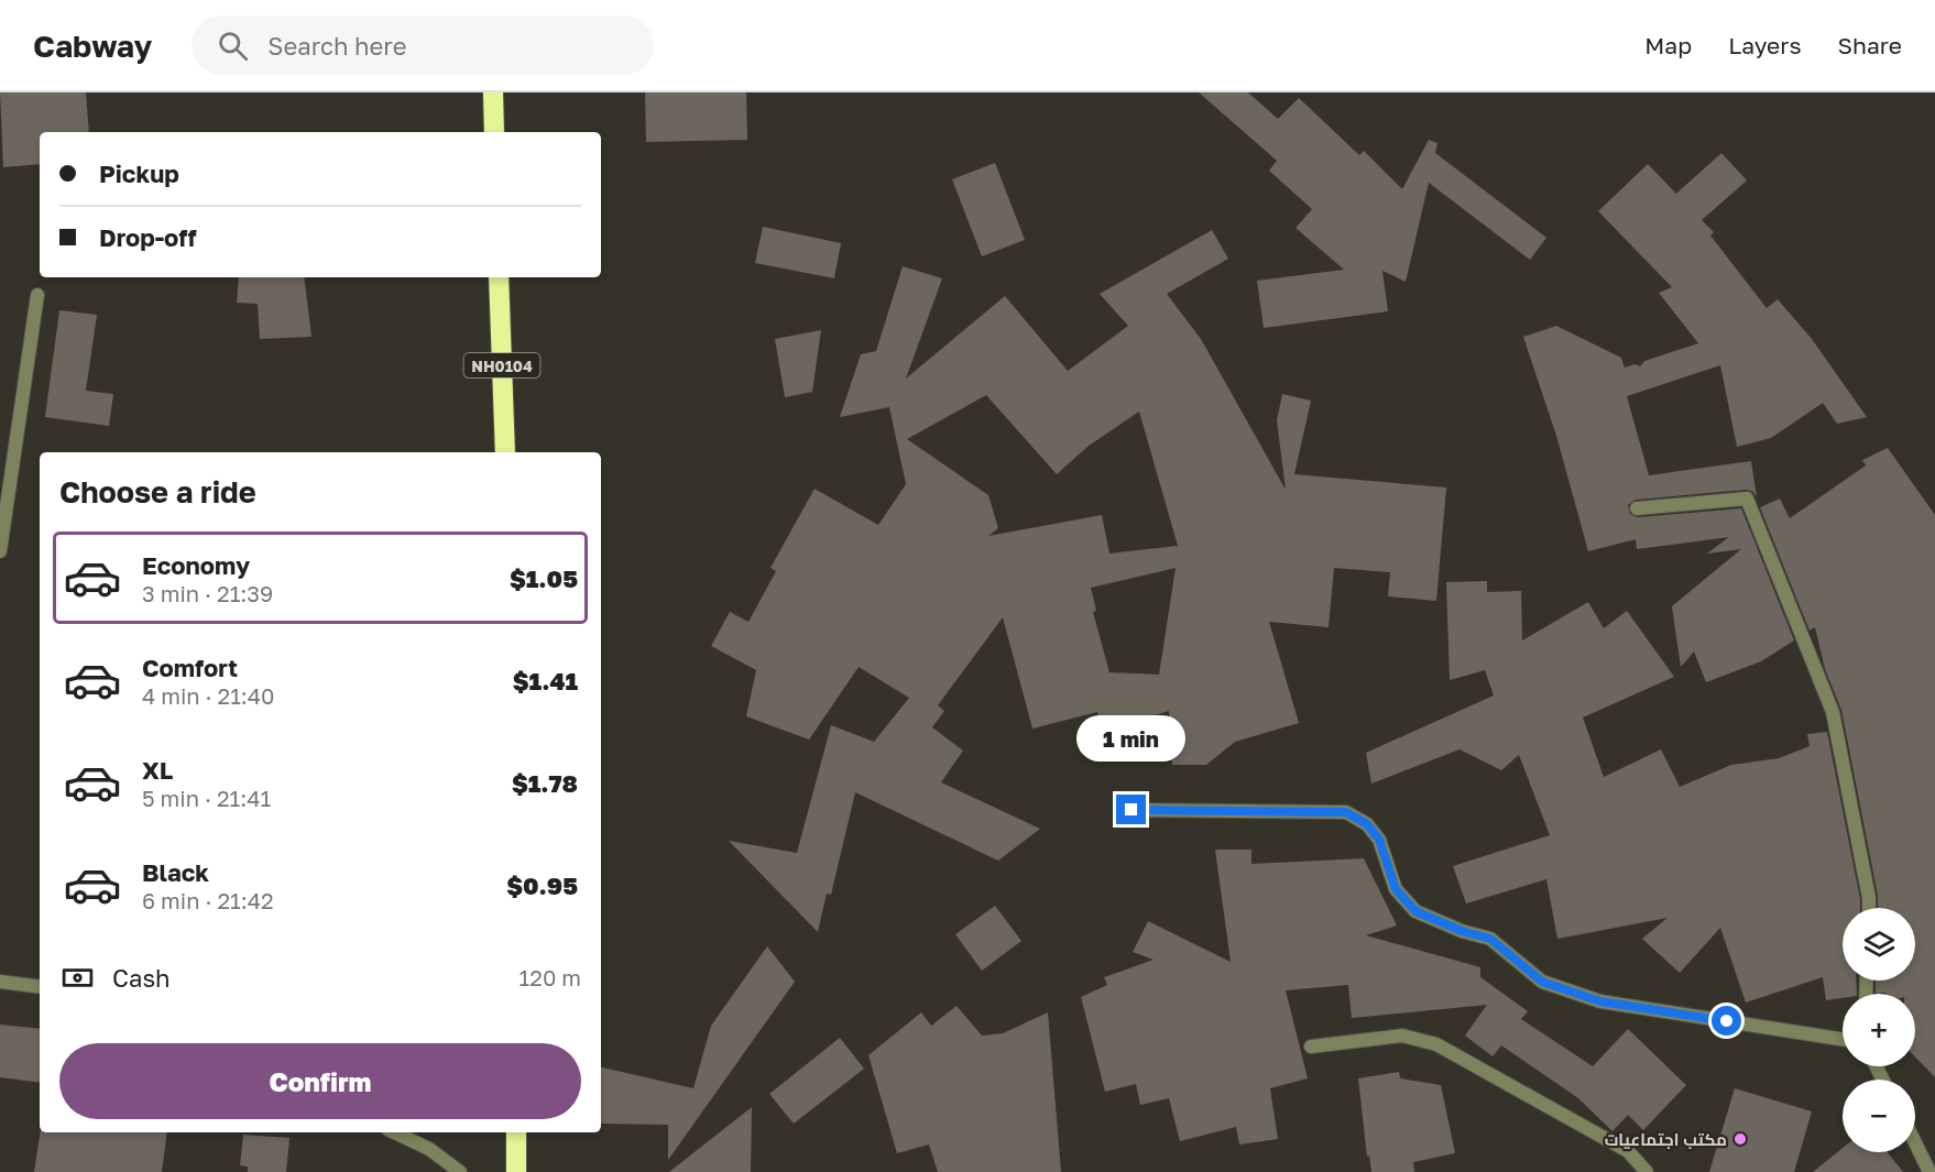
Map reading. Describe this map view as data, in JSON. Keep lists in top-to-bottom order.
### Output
{
  "streets": {
    "highway": ["NH0104"]
  },
  "places": ["مکتب اجتماعیات"],
  "page": {
    "header": "Cabway",
    "search": "Search here",
    "nav": ["Map", "Layers", "Share"],
    "banner": ["Pickup", "Drop-off"],
    "heading": "Choose a ride",
    "list": [
      {
        "name": "Economy",
        "note": "3 min · 21:39",
        "value": "$1.05"
      },
      {
        "name": "Comfort",
        "note": "4 min · 21:40",
        "value": "$1.41"
      },
      {
        "name": "XL",
        "note": "5 min · 21:41",
        "value": "$1.78"
      },
      {
        "name": "Black",
        "note": "6 min · 21:42",
        "value": "$0.95"
      }
    ],
    "bubble": "1 min",
    "map_buttons": ["+", "−"],
    "pay": ["Cash", "120 m"],
    "buttons": "Confirm"
  }
}
